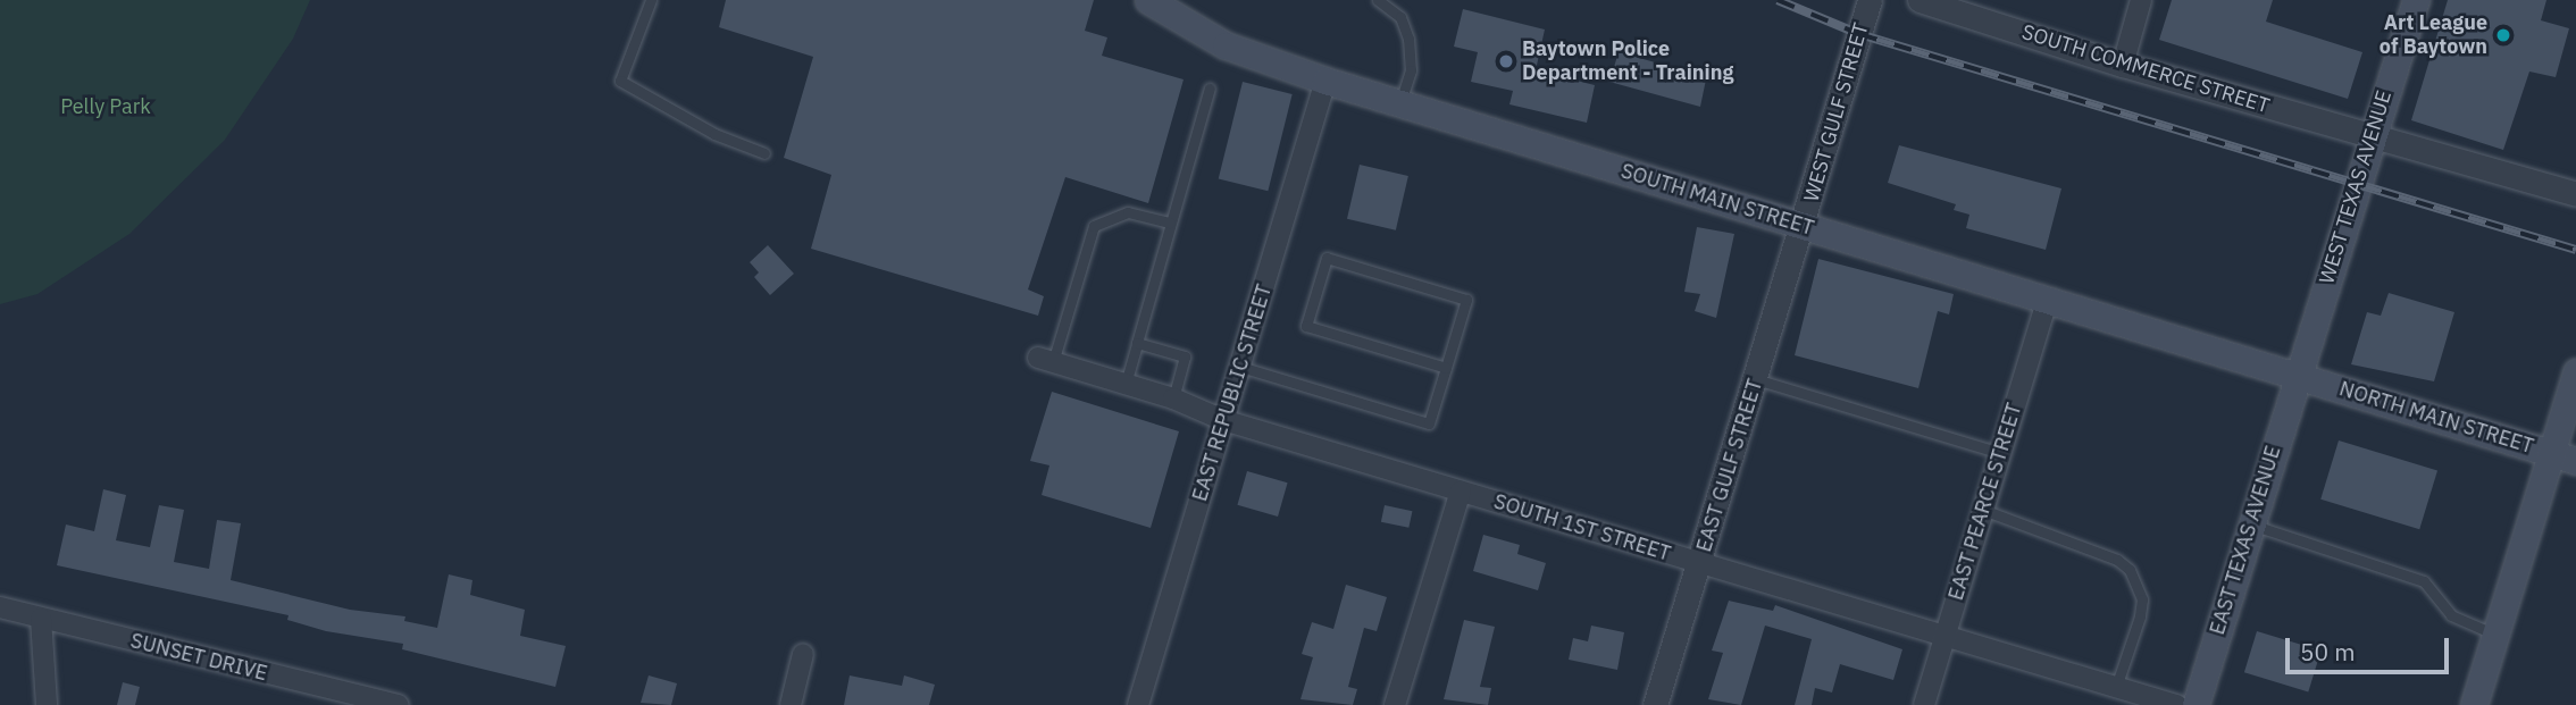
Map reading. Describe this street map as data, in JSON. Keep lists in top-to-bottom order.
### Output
{
  "streets": {
    "main road": [
      "WEST TEXAS AVENUE",
      "SOUTH MAIN STREET",
      "NORTH MAIN STREET",
      "EAST TEXAS AVENUE"
    ],
    "street": [
      "SOUTH COMMERCE STREET",
      "WEST GULF STREET",
      "EAST REPUBLIC STREET",
      "EAST GULF STREET",
      "EAST PEARCE STREET",
      "SOUTH 1ST STREET",
      "SUNSET DRIVE"
    ]
  },
  "crossings": [
    ["SOUTH COMMERCE STREET", "WEST TEXAS AVENUE"],
    ["WEST GULF STREET", "SOUTH MAIN STREET"],
    ["WEST GULF STREET", "EAST GULF STREET"],
    ["WEST TEXAS AVENUE", "SOUTH MAIN STREET"],
    ["WEST TEXAS AVENUE", "NORTH MAIN STREET"],
    ["WEST TEXAS AVENUE", "EAST TEXAS AVENUE"],
    ["SOUTH MAIN STREET", "EAST REPUBLIC STREET"],
    ["SOUTH MAIN STREET", "NORTH MAIN STREET"],
    ["SOUTH MAIN STREET", "EAST GULF STREET"],
    ["SOUTH MAIN STREET", "EAST PEARCE STREET"],
    ["SOUTH MAIN STREET", "EAST TEXAS AVENUE"],
    ["EAST REPUBLIC STREET", "SOUTH 1ST STREET"],
    ["NORTH MAIN STREET", "EAST TEXAS AVENUE"],
    ["EAST GULF STREET", "SOUTH 1ST STREET"],
    ["EAST PEARCE STREET", "SOUTH 1ST STREET"]
  ],
  "parks": ["Pelly Park"],
  "places": ["Art League of Baytown", "Baytown Police Department - Training"],
  "scale_bar": "50 m"
}
